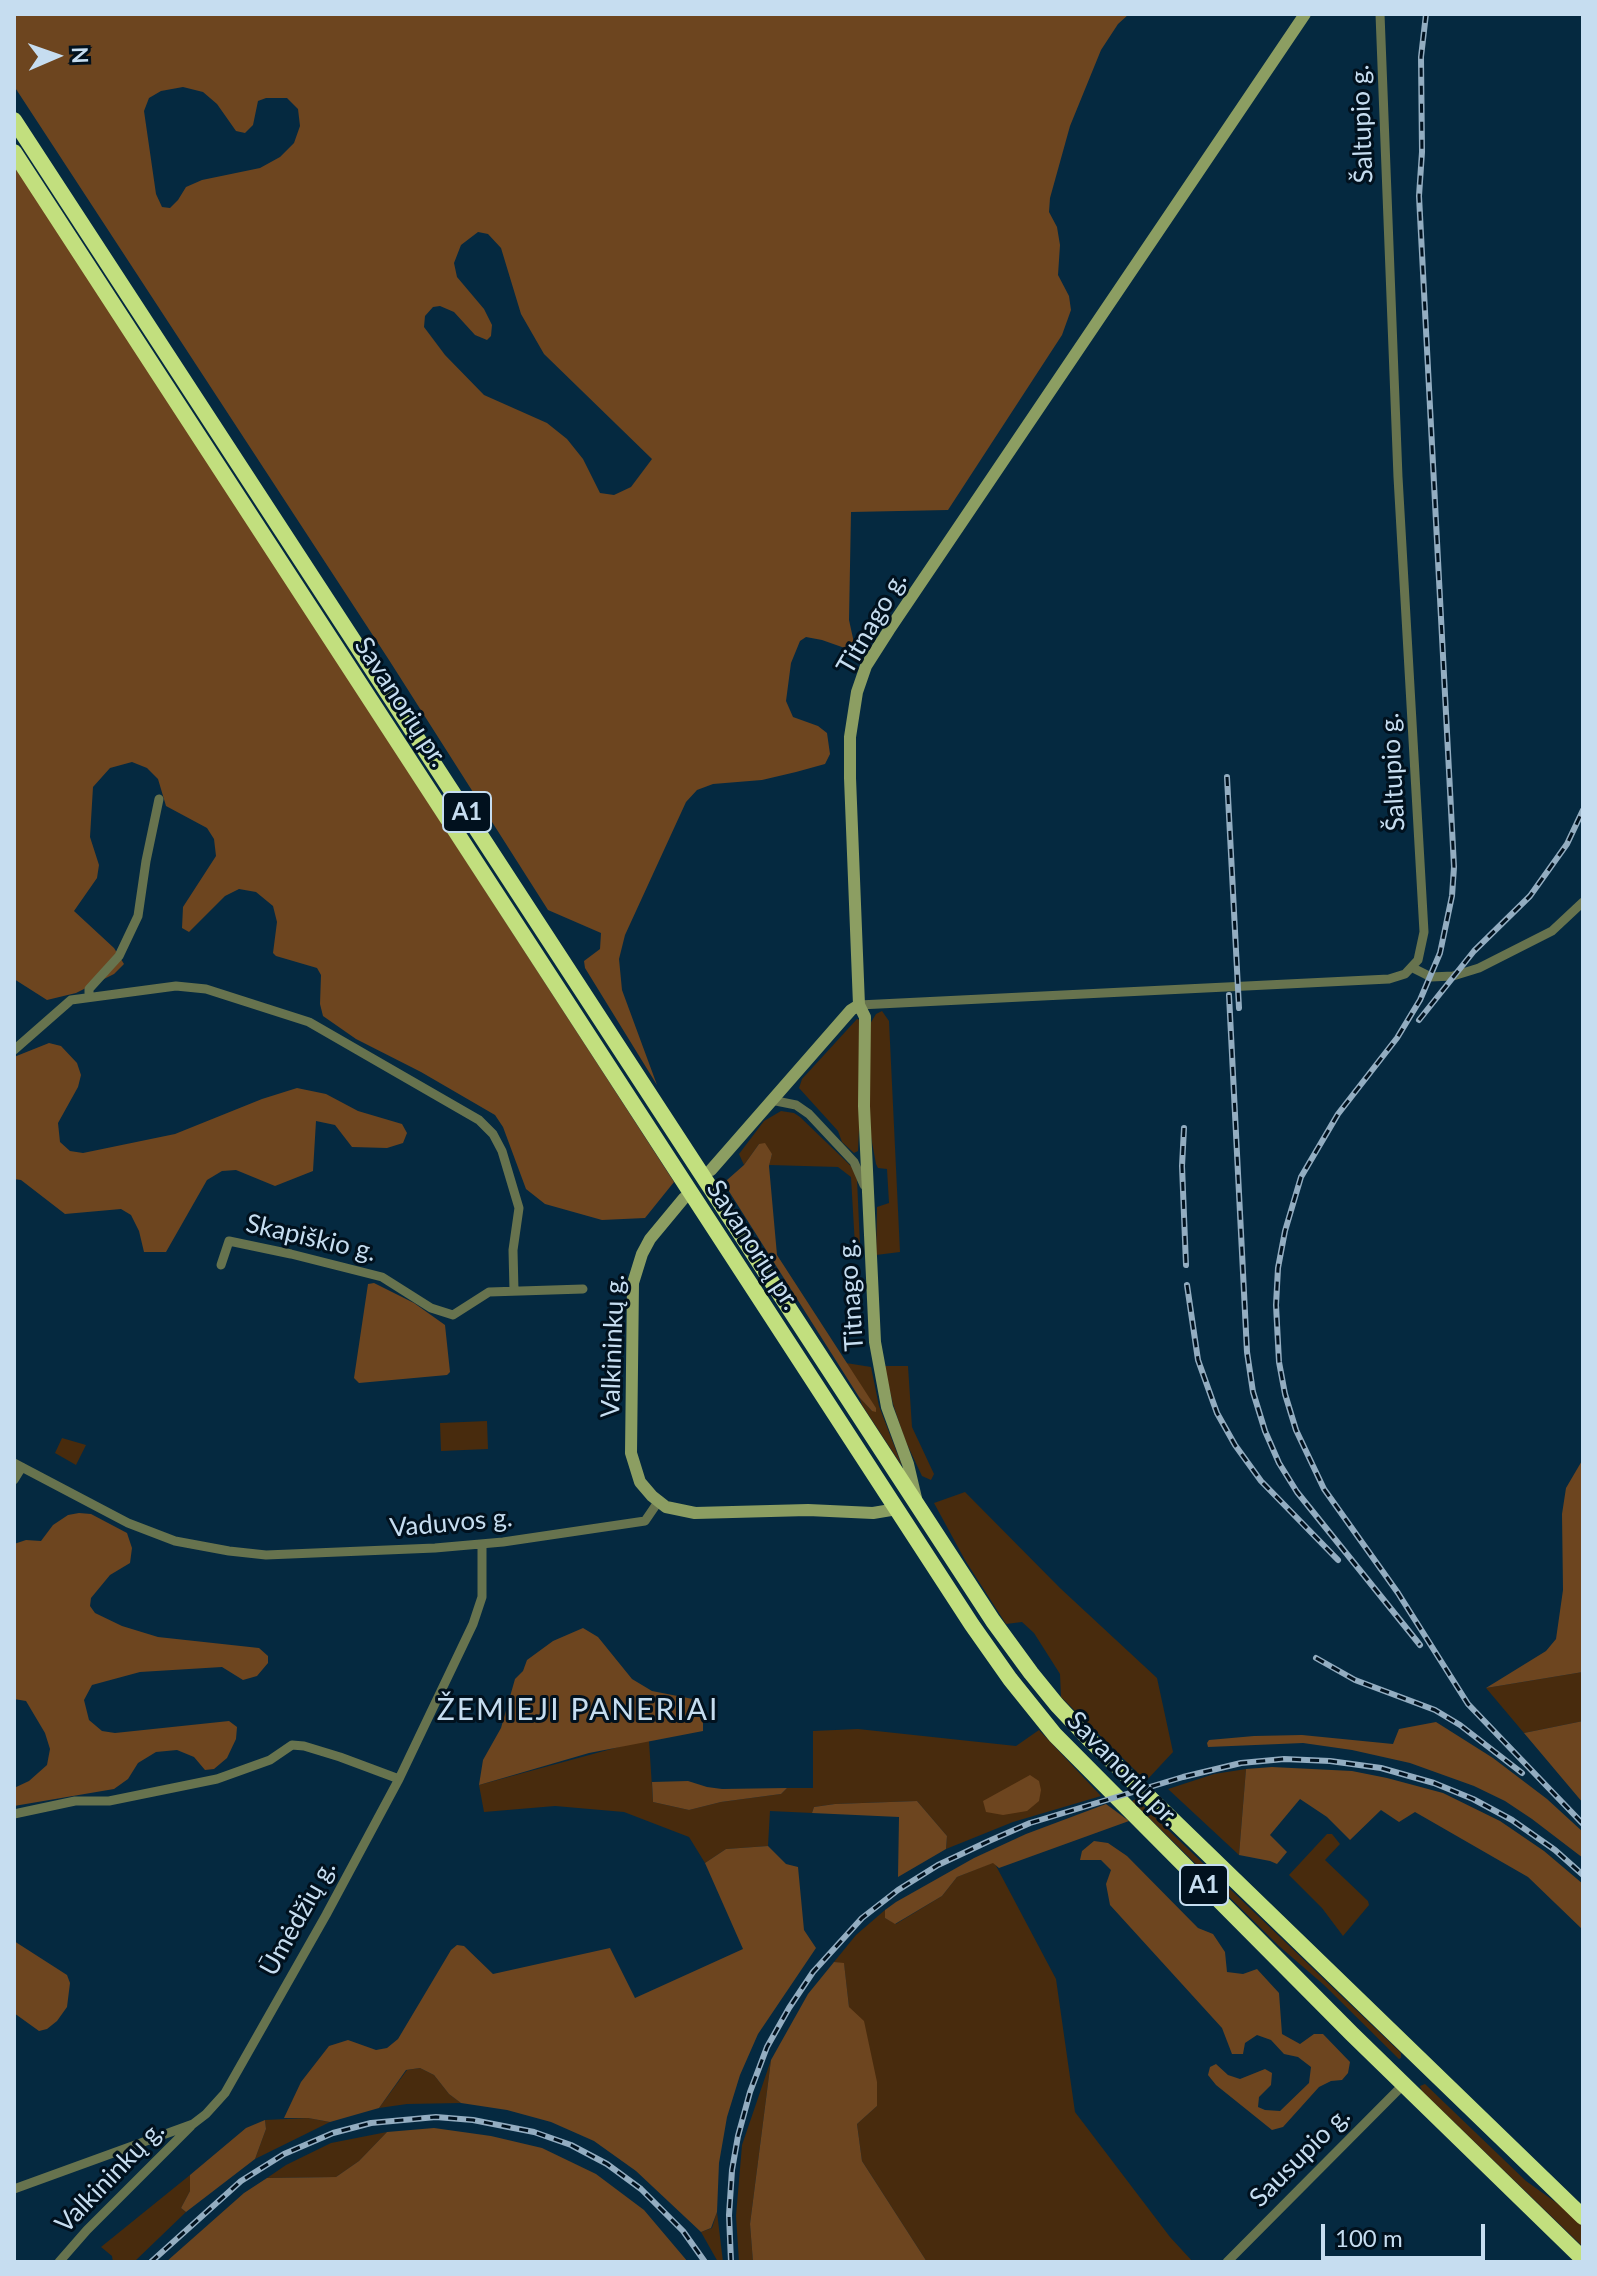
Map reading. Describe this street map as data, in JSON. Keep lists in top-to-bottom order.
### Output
{
  "streets": {
    "highway": ["Savanorių pr.", "A1"],
    "street": [
      "Šaltupio g.",
      "Titnago g.",
      "Skapiškio g.",
      "Valkininkų g.",
      "Vaduvos g.",
      "Ūmėdžių g.",
      "Sausupio g."
    ]
  },
  "crossings": [
    ["Titnago g.", "Savanorių pr."],
    ["Savanorių pr.", "Sausupio g."],
    ["Valkininkų g.", "Vaduvos g."],
    ["Valkininkų g.", "Ūmėdžių g."],
    ["Vaduvos g.", "Ūmėdžių g."]
  ],
  "districts": ["ŽEMIEJI PANERIAI"],
  "scale_bar": "100 m",
  "north": "right"
}
